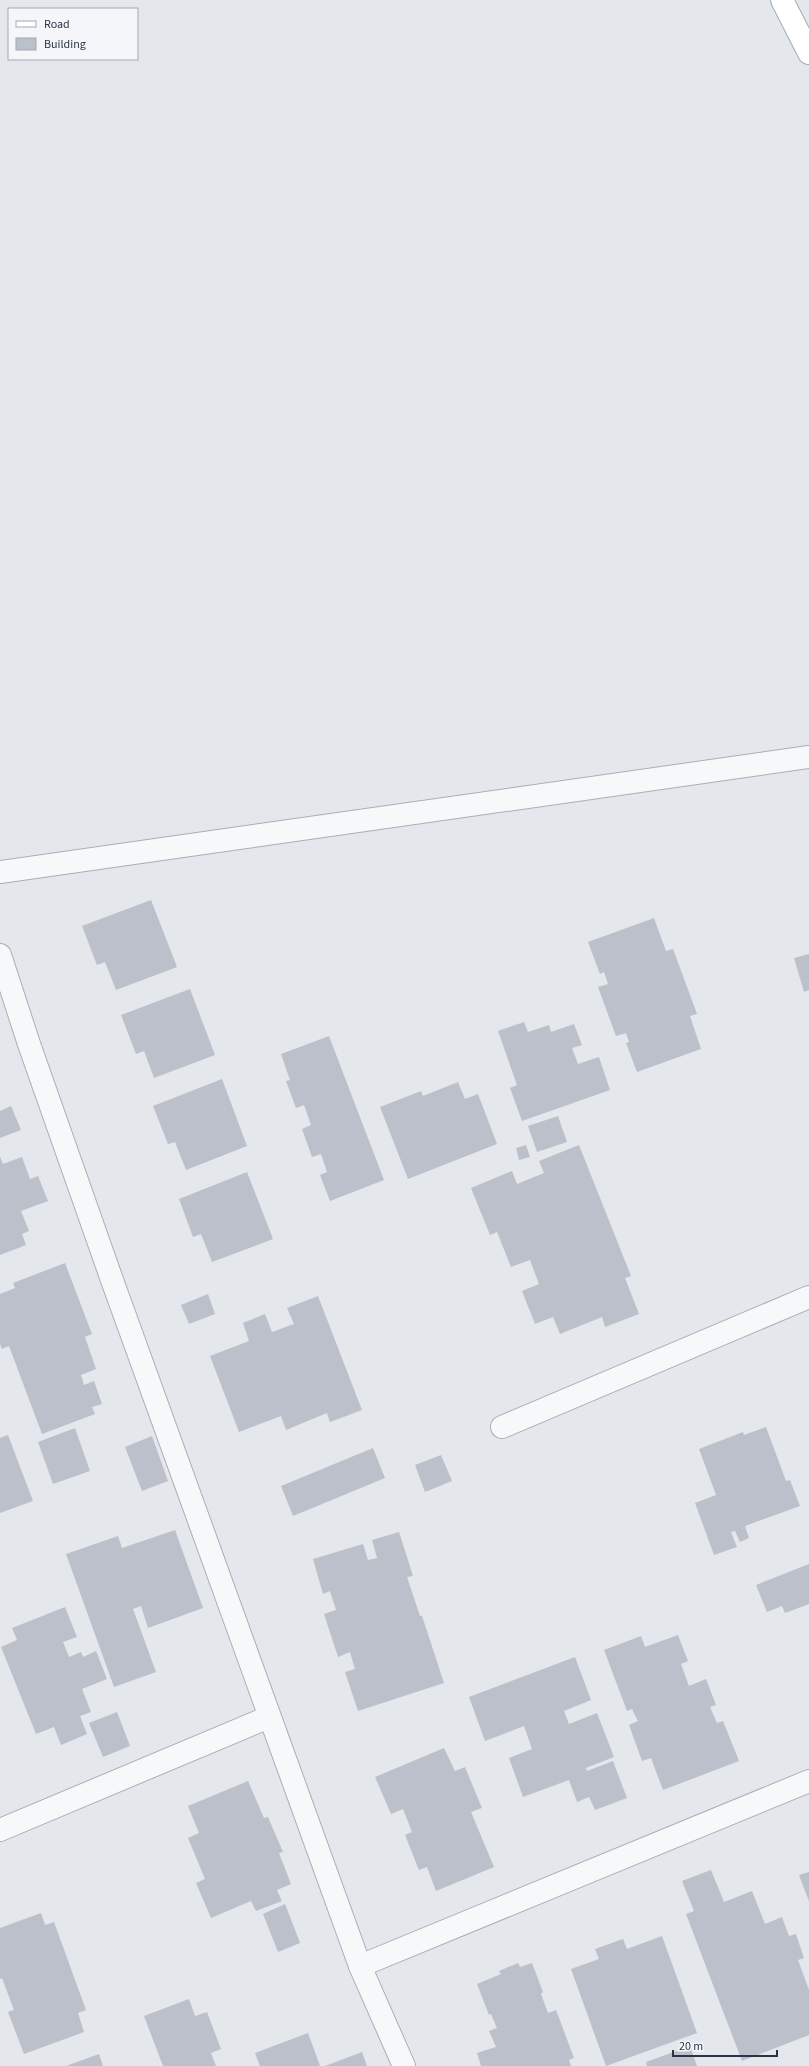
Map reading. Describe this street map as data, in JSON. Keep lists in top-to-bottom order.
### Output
{
  "legend": ["Road", "Building"],
  "scale_bar": "20 m"
}
